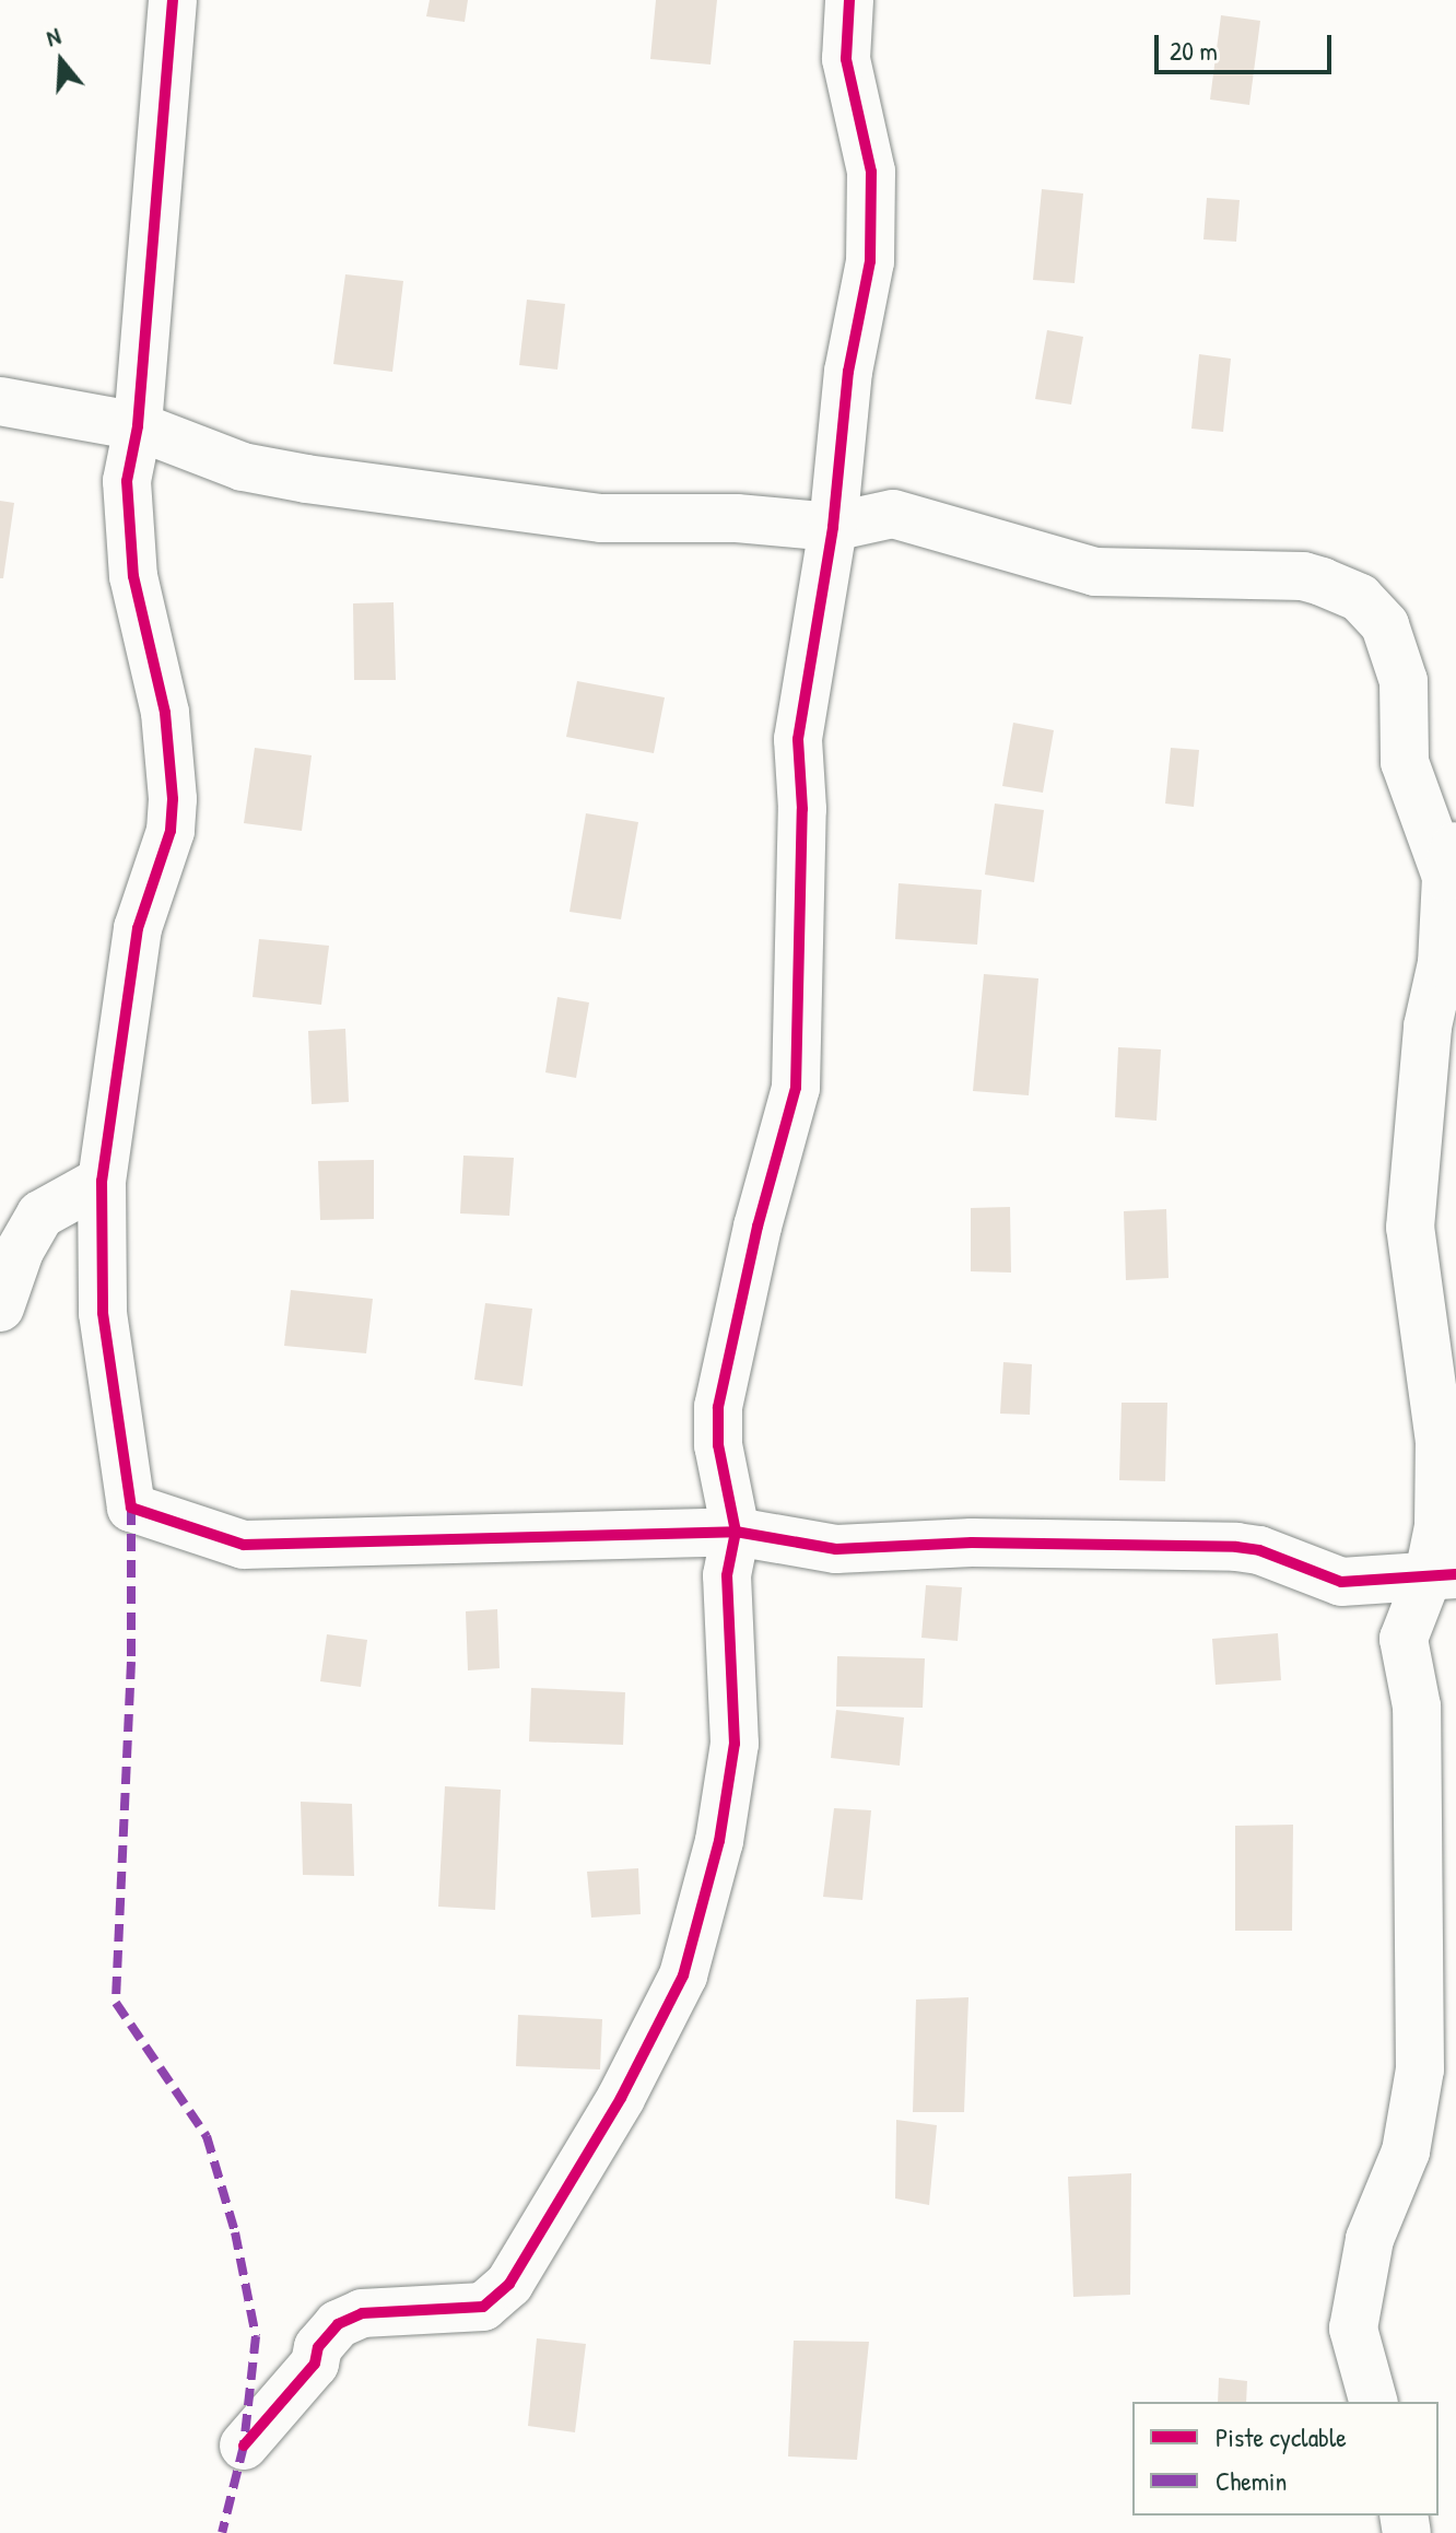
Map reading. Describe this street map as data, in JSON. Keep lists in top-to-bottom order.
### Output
{
  "legend": ["Piste cyclable", "Chemin"],
  "scale_bar": "20 m",
  "north": "top"
}
